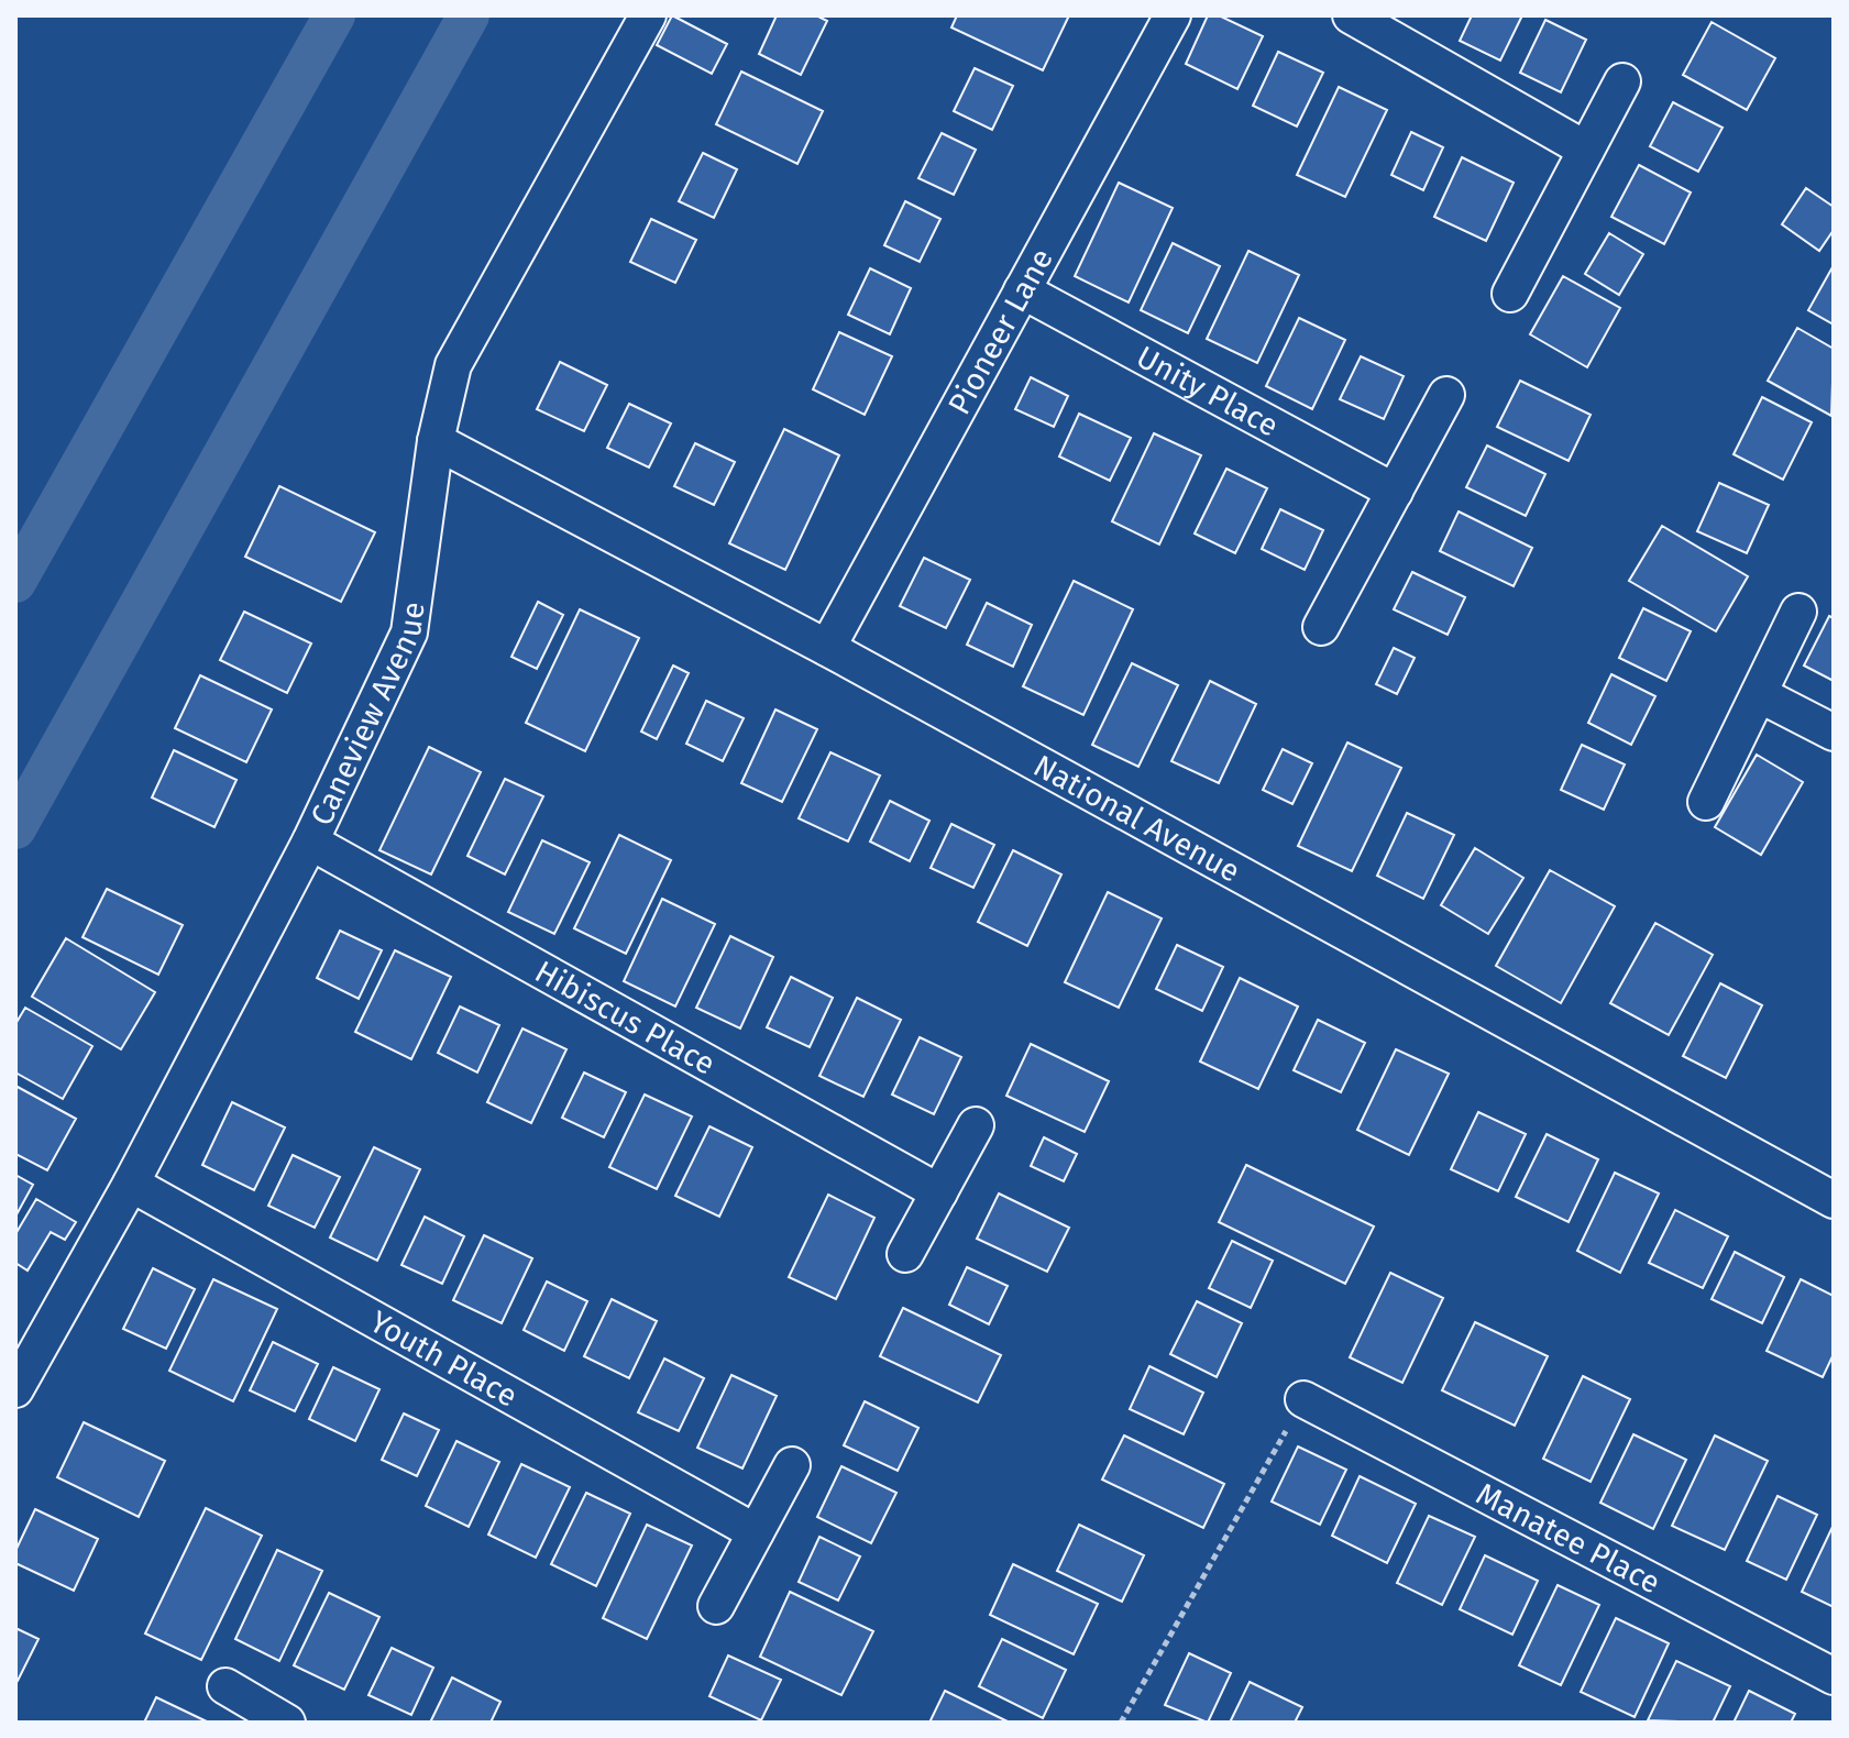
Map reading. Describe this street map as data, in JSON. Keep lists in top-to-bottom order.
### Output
{
  "streets": {
    "street": [
      "Pioneer Lane",
      "Unity Place",
      "Caneview Avenue",
      "National Avenue",
      "Hibiscus Place",
      "Youth Place",
      "Manatee Place"
    ]
  },
  "crossings": [
    ["Pioneer Lane", "Unity Place"],
    ["Pioneer Lane", "National Avenue"],
    ["Caneview Avenue", "National Avenue"],
    ["Caneview Avenue", "Hibiscus Place"],
    ["Caneview Avenue", "Youth Place"]
  ]
}
